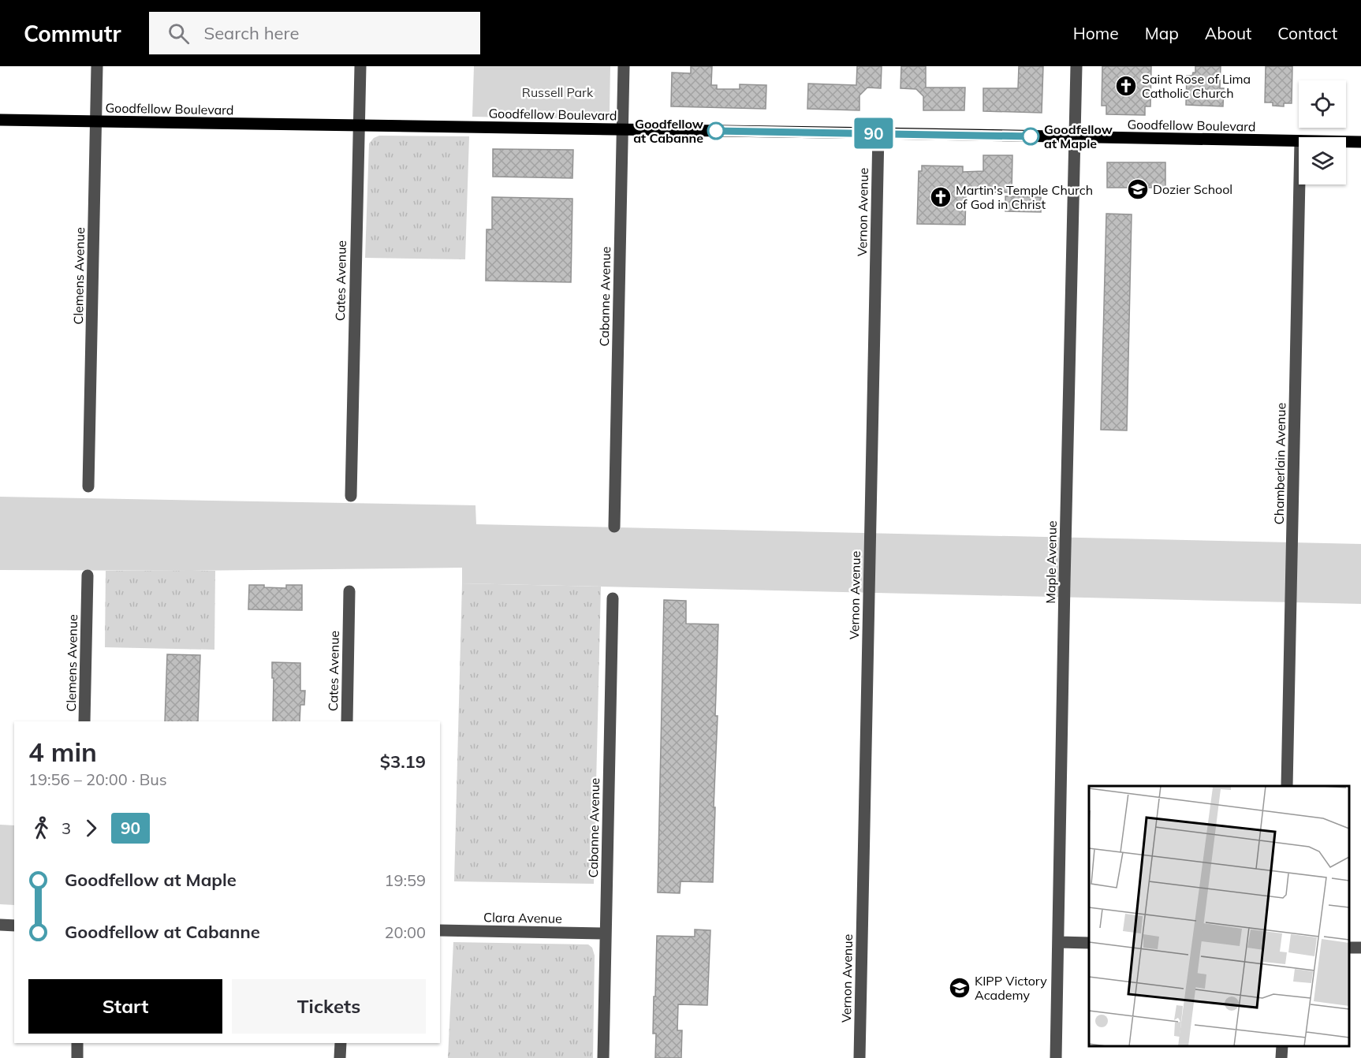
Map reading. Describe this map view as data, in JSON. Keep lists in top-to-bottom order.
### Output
{
  "streets": {
    "main road": ["Goodfellow Boulevard"],
    "street": [
      "Vernon Avenue",
      "Clemens Avenue",
      "Cates Avenue",
      "Cabanne Avenue",
      "Chamberlain Avenue",
      "Maple Avenue",
      "Clara Avenue"
    ]
  },
  "crossings": [
    ["Goodfellow Boulevard", "Vernon Avenue"],
    ["Goodfellow Boulevard", "Clemens Avenue"],
    ["Goodfellow Boulevard", "Cates Avenue"],
    ["Goodfellow Boulevard", "Cabanne Avenue"],
    ["Goodfellow Boulevard", "Maple Avenue"],
    ["Cabanne Avenue", "Clara Avenue"]
  ],
  "parks": ["Russell Park"],
  "places": {
    "church": ["Saint Rose of Lima Catholic Church", "Martin's Temple Church of God in Christ"],
    "other": ["Goodfellow at Cabanne", "Goodfellow at Maple"],
    "school or university": ["Dozier School", "KIPP Victory Academy"]
  },
  "lines": ["bus line 90"],
  "page": {
    "header": "Commutr",
    "search": "Search here",
    "nav": [
      "Home",
      "Map",
      "About",
      "Contact"
    ],
    "on_map": "90",
    "heading": ["4 min", "19:56 – 20:00 · Bus", "$3.19"],
    "legs": ["3", "90"],
    "list": [
      {
        "name": "Goodfellow at Maple",
        "value": "19:59"
      },
      {
        "name": "Goodfellow at Cabanne",
        "value": "20:00"
      }
    ],
    "buttons": ["Start", "Tickets"]
  }
}
